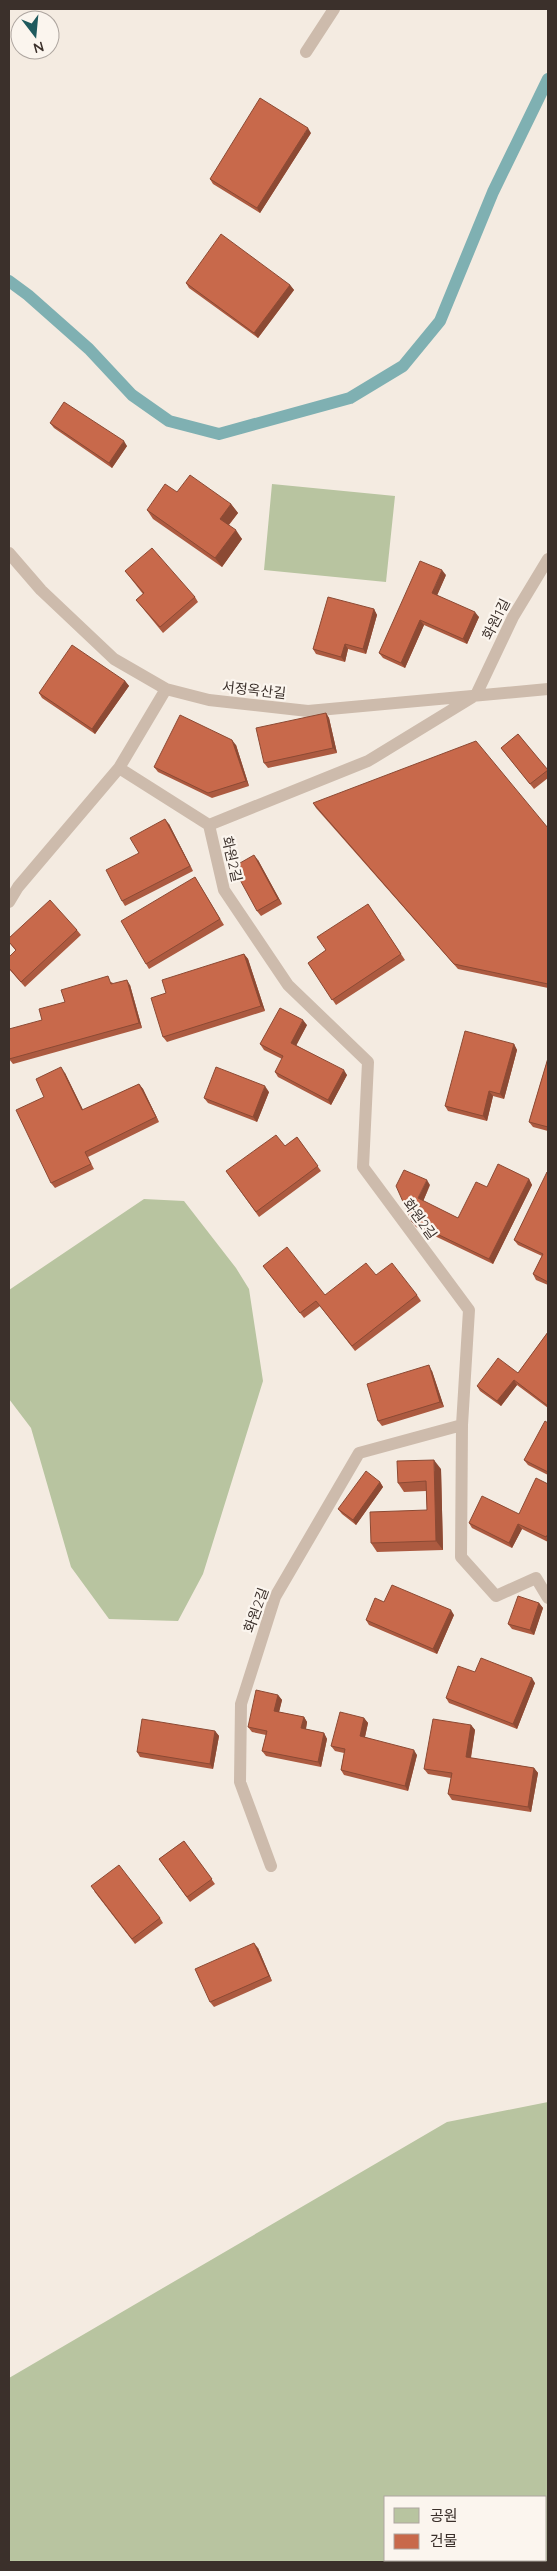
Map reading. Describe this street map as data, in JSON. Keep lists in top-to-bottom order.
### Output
{
  "streets": {
    "lane": ["화원1길", "서정옥산길", "화원2길"]
  },
  "crossings": [
    ["화원1길", "서정옥산길"],
    ["화원1길", "화원2길"],
    ["서정옥산길", "화원2길"]
  ],
  "legend": ["공원", "건물"],
  "north": "bottom"
}
